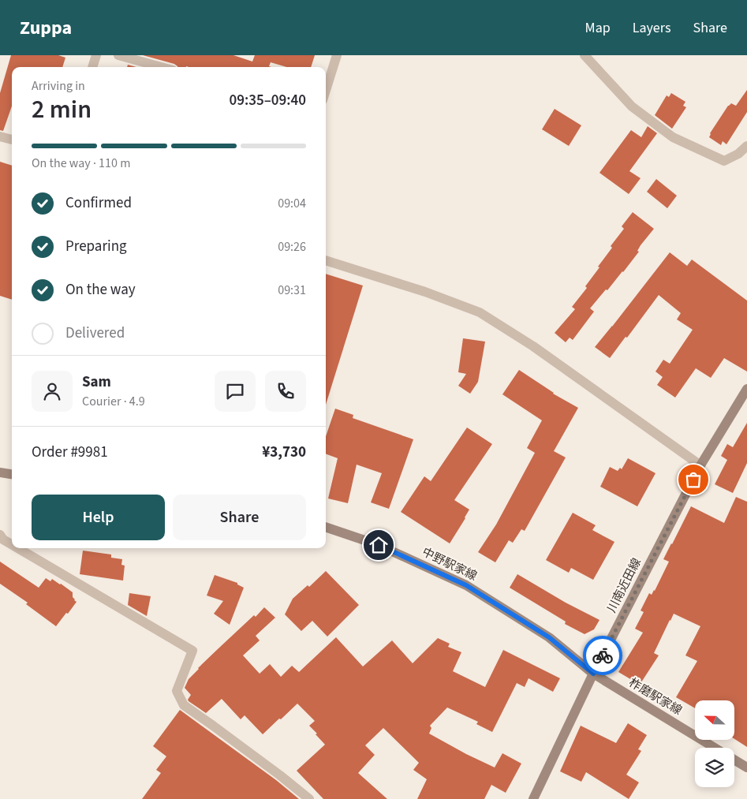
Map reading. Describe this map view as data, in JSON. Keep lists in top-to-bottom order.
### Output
{
  "streets": {
    "main road": ["中野駅家線", "川南近田線", "柞磨駅家線"]
  },
  "crossings": [
    ["中野駅家線", "川南近田線"],
    ["中野駅家線", "柞磨駅家線"],
    ["川南近田線", "柞磨駅家線"]
  ],
  "north": "left",
  "page": {
    "header": "Zuppa",
    "nav": ["Map", "Layers", "Share"],
    "heading": ["2 min", "Arriving in", "09:35–09:40"],
    "panel": [
      "Sam",
      "Courier · 4.9",
      "Order #9981",
      "¥3,730"
    ],
    "bar": "On the way · 110 m",
    "list": [
      ["Confirmed", "09:04"],
      ["Preparing", "09:26"],
      ["On the way", "09:31"],
      "Delivered"
    ],
    "buttons": ["Help", "Share"]
  }
}
